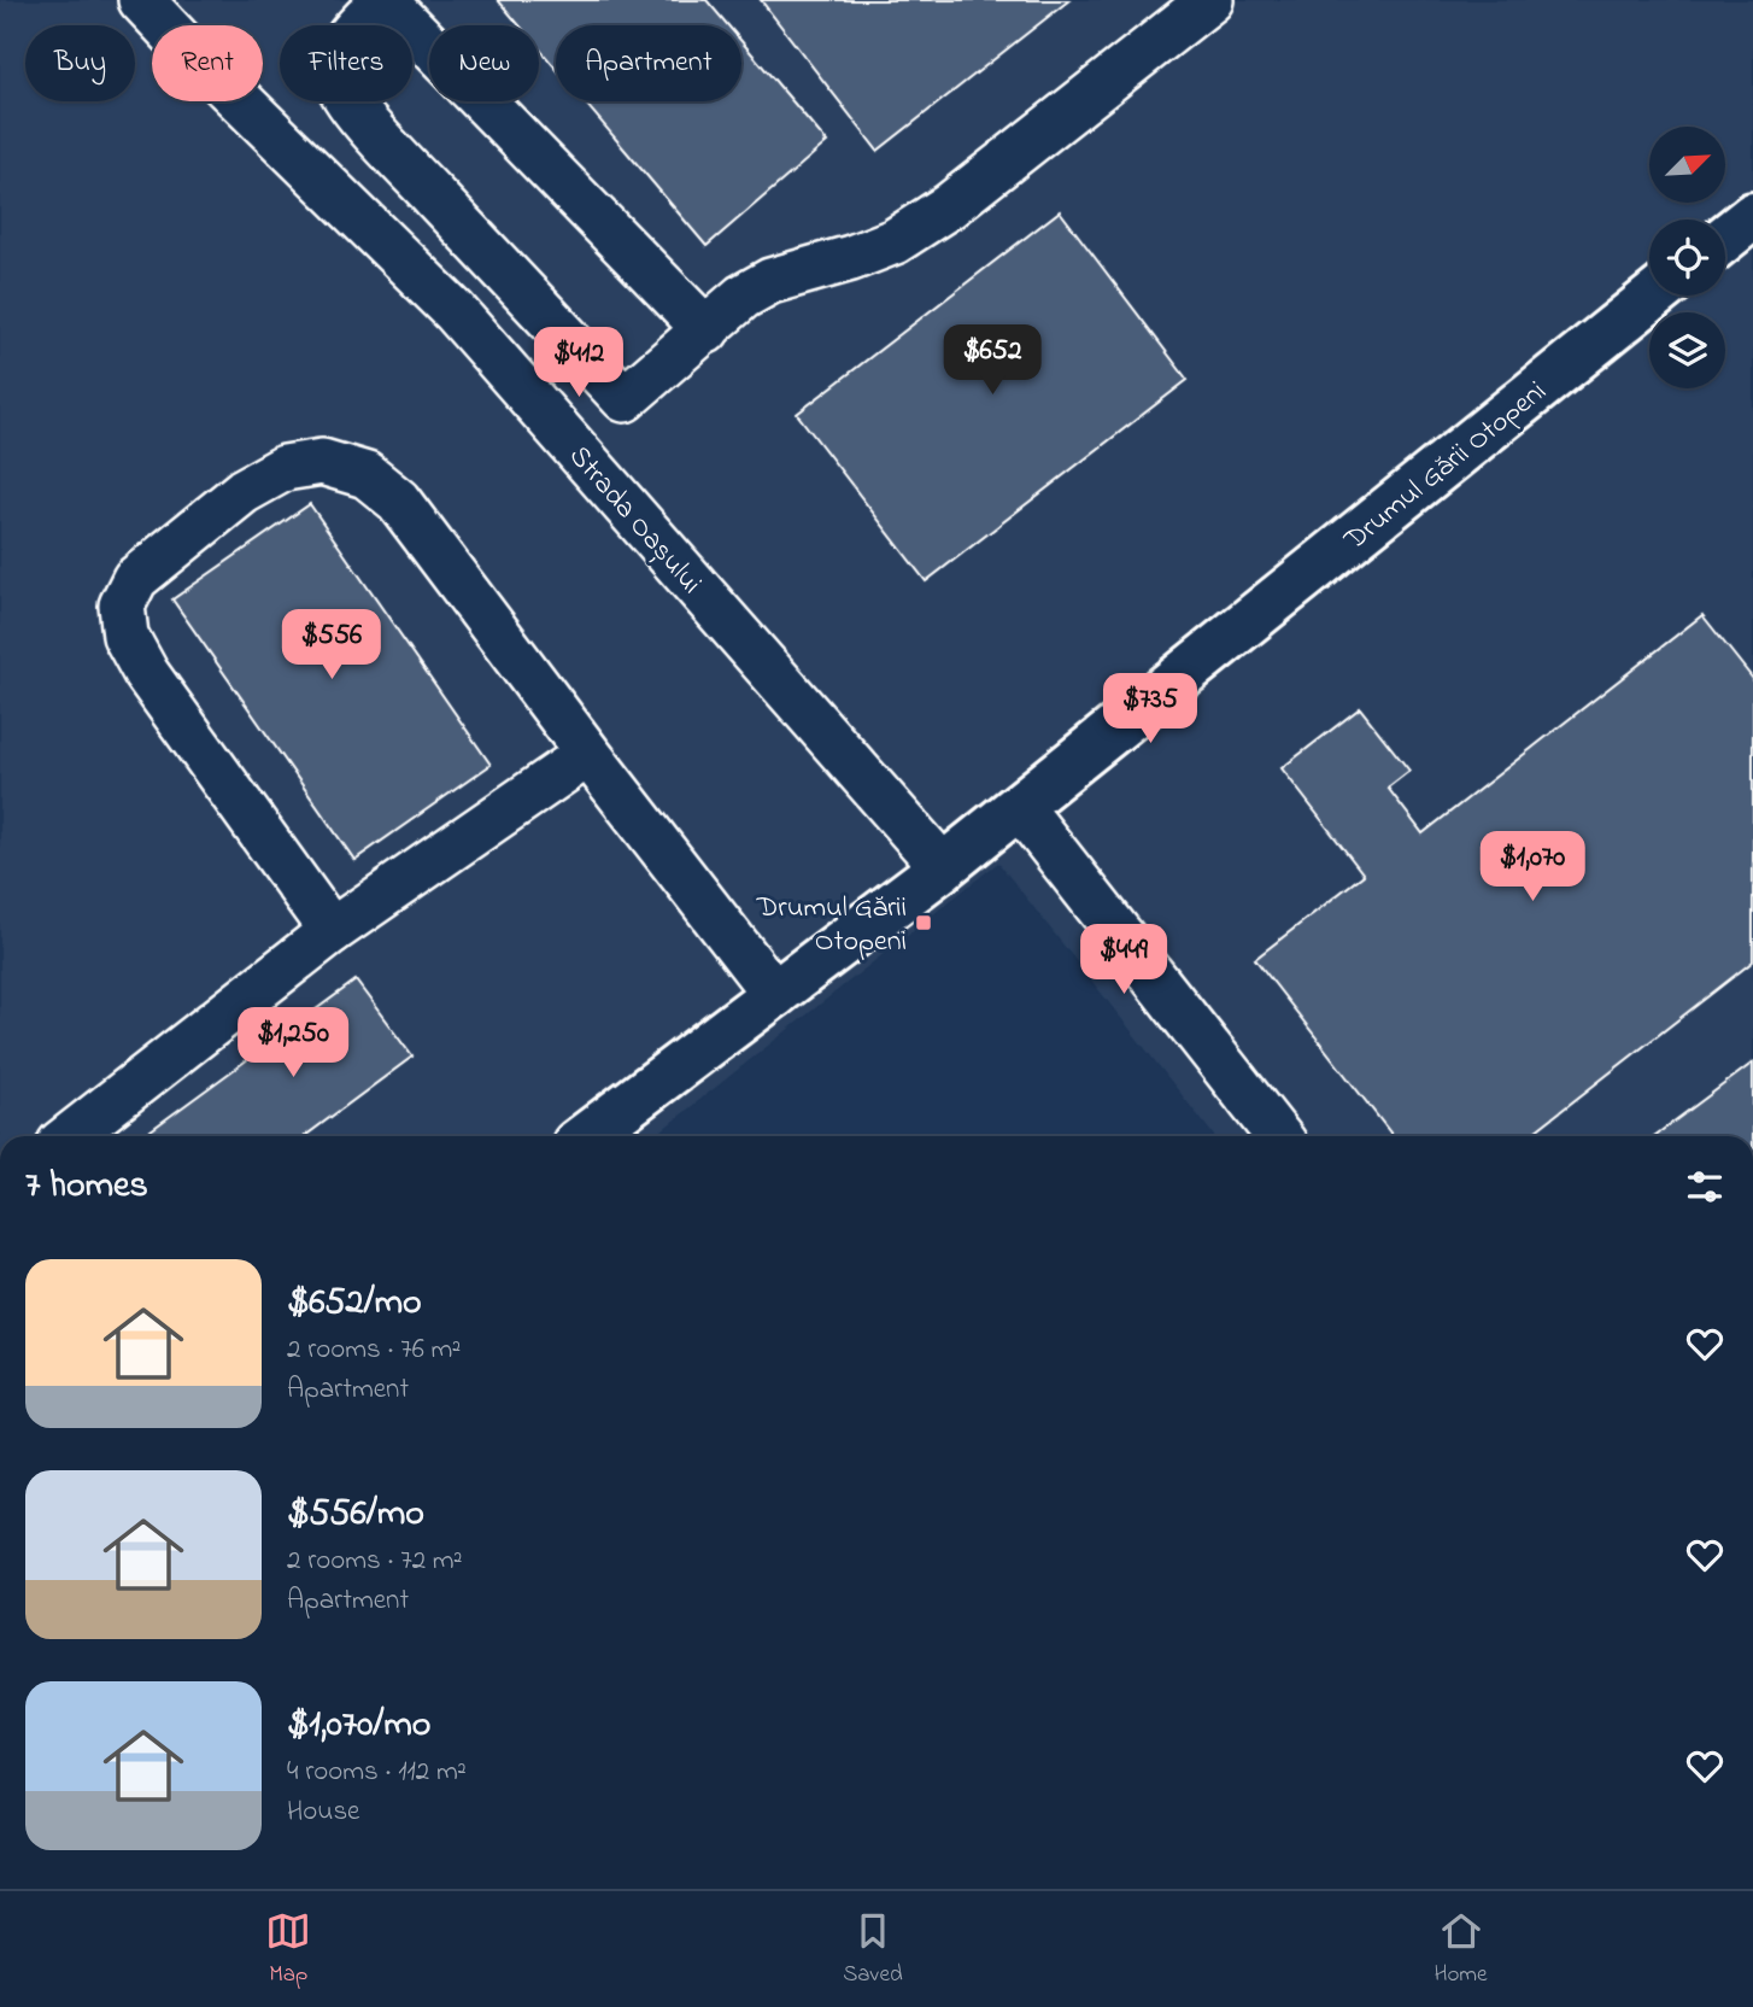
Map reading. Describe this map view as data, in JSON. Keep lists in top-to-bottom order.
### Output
{
  "streets": {
    "main road": ["Drumul Gării Otopeni"],
    "street": ["Strada Oașului"]
  },
  "crossings": [
    ["Drumul Gării Otopeni", "Strada Oașului"]
  ],
  "places": {
    "transit": ["Drumul Gării Otopeni"]
  },
  "north": "top right",
  "page": {
    "chip": [
      "Buy",
      "Rent",
      "Filters",
      "New",
      "Apartment"
    ],
    "price": [
      "$652",
      "$412",
      "$556",
      "$735",
      "$1,070",
      "$449",
      "$1,250"
    ],
    "heading": "7 homes",
    "list": [
      {
        "name": "$652/mo",
        "note": "2 rooms · 76 m² · Apartment"
      },
      {
        "name": "$556/mo",
        "note": "2 rooms · 72 m² · Apartment"
      },
      {
        "name": "$1,070/mo",
        "note": "4 rooms · 112 m² · House"
      }
    ],
    "tabs": ["Map", "Saved", "Home"]
  }
}
